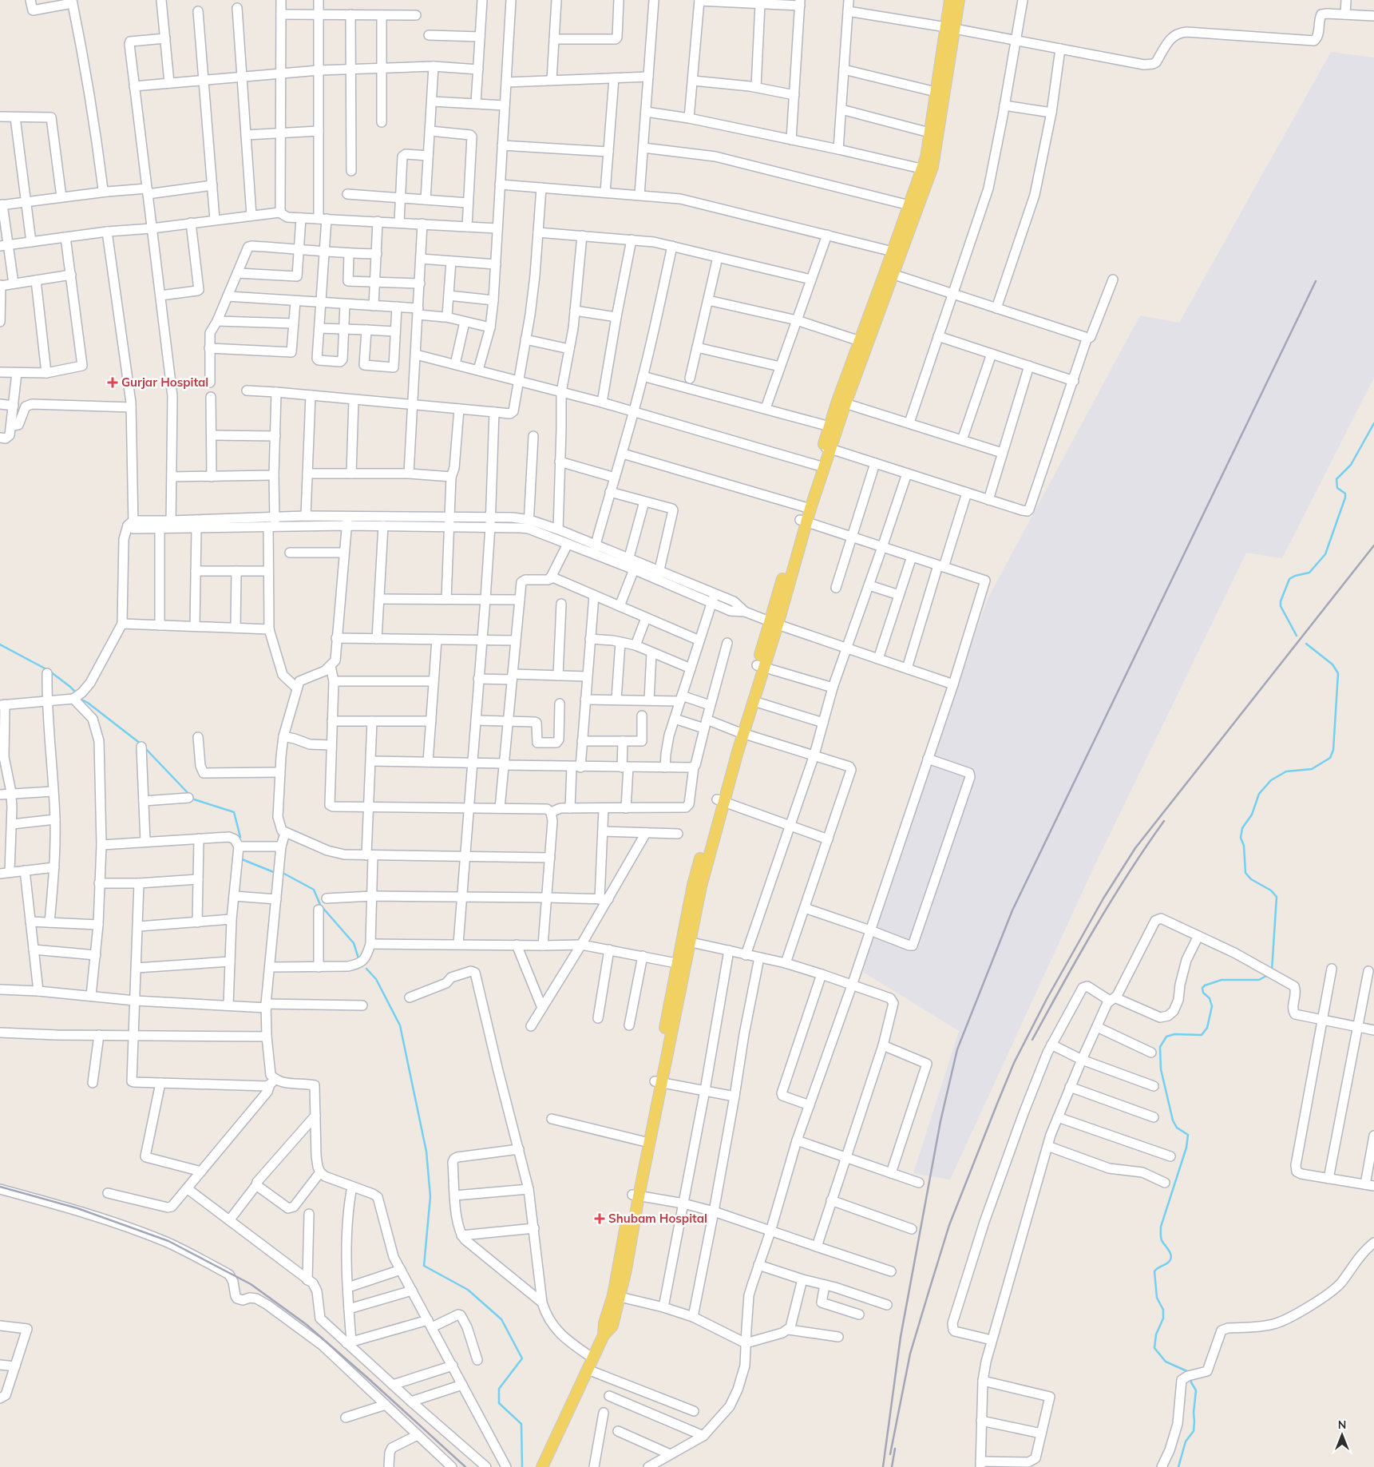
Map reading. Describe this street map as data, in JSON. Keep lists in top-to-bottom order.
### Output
{
  "places": {
    "health": ["Gurjar Hospital", "Shubam Hospital"]
  },
  "north": "top"
}
